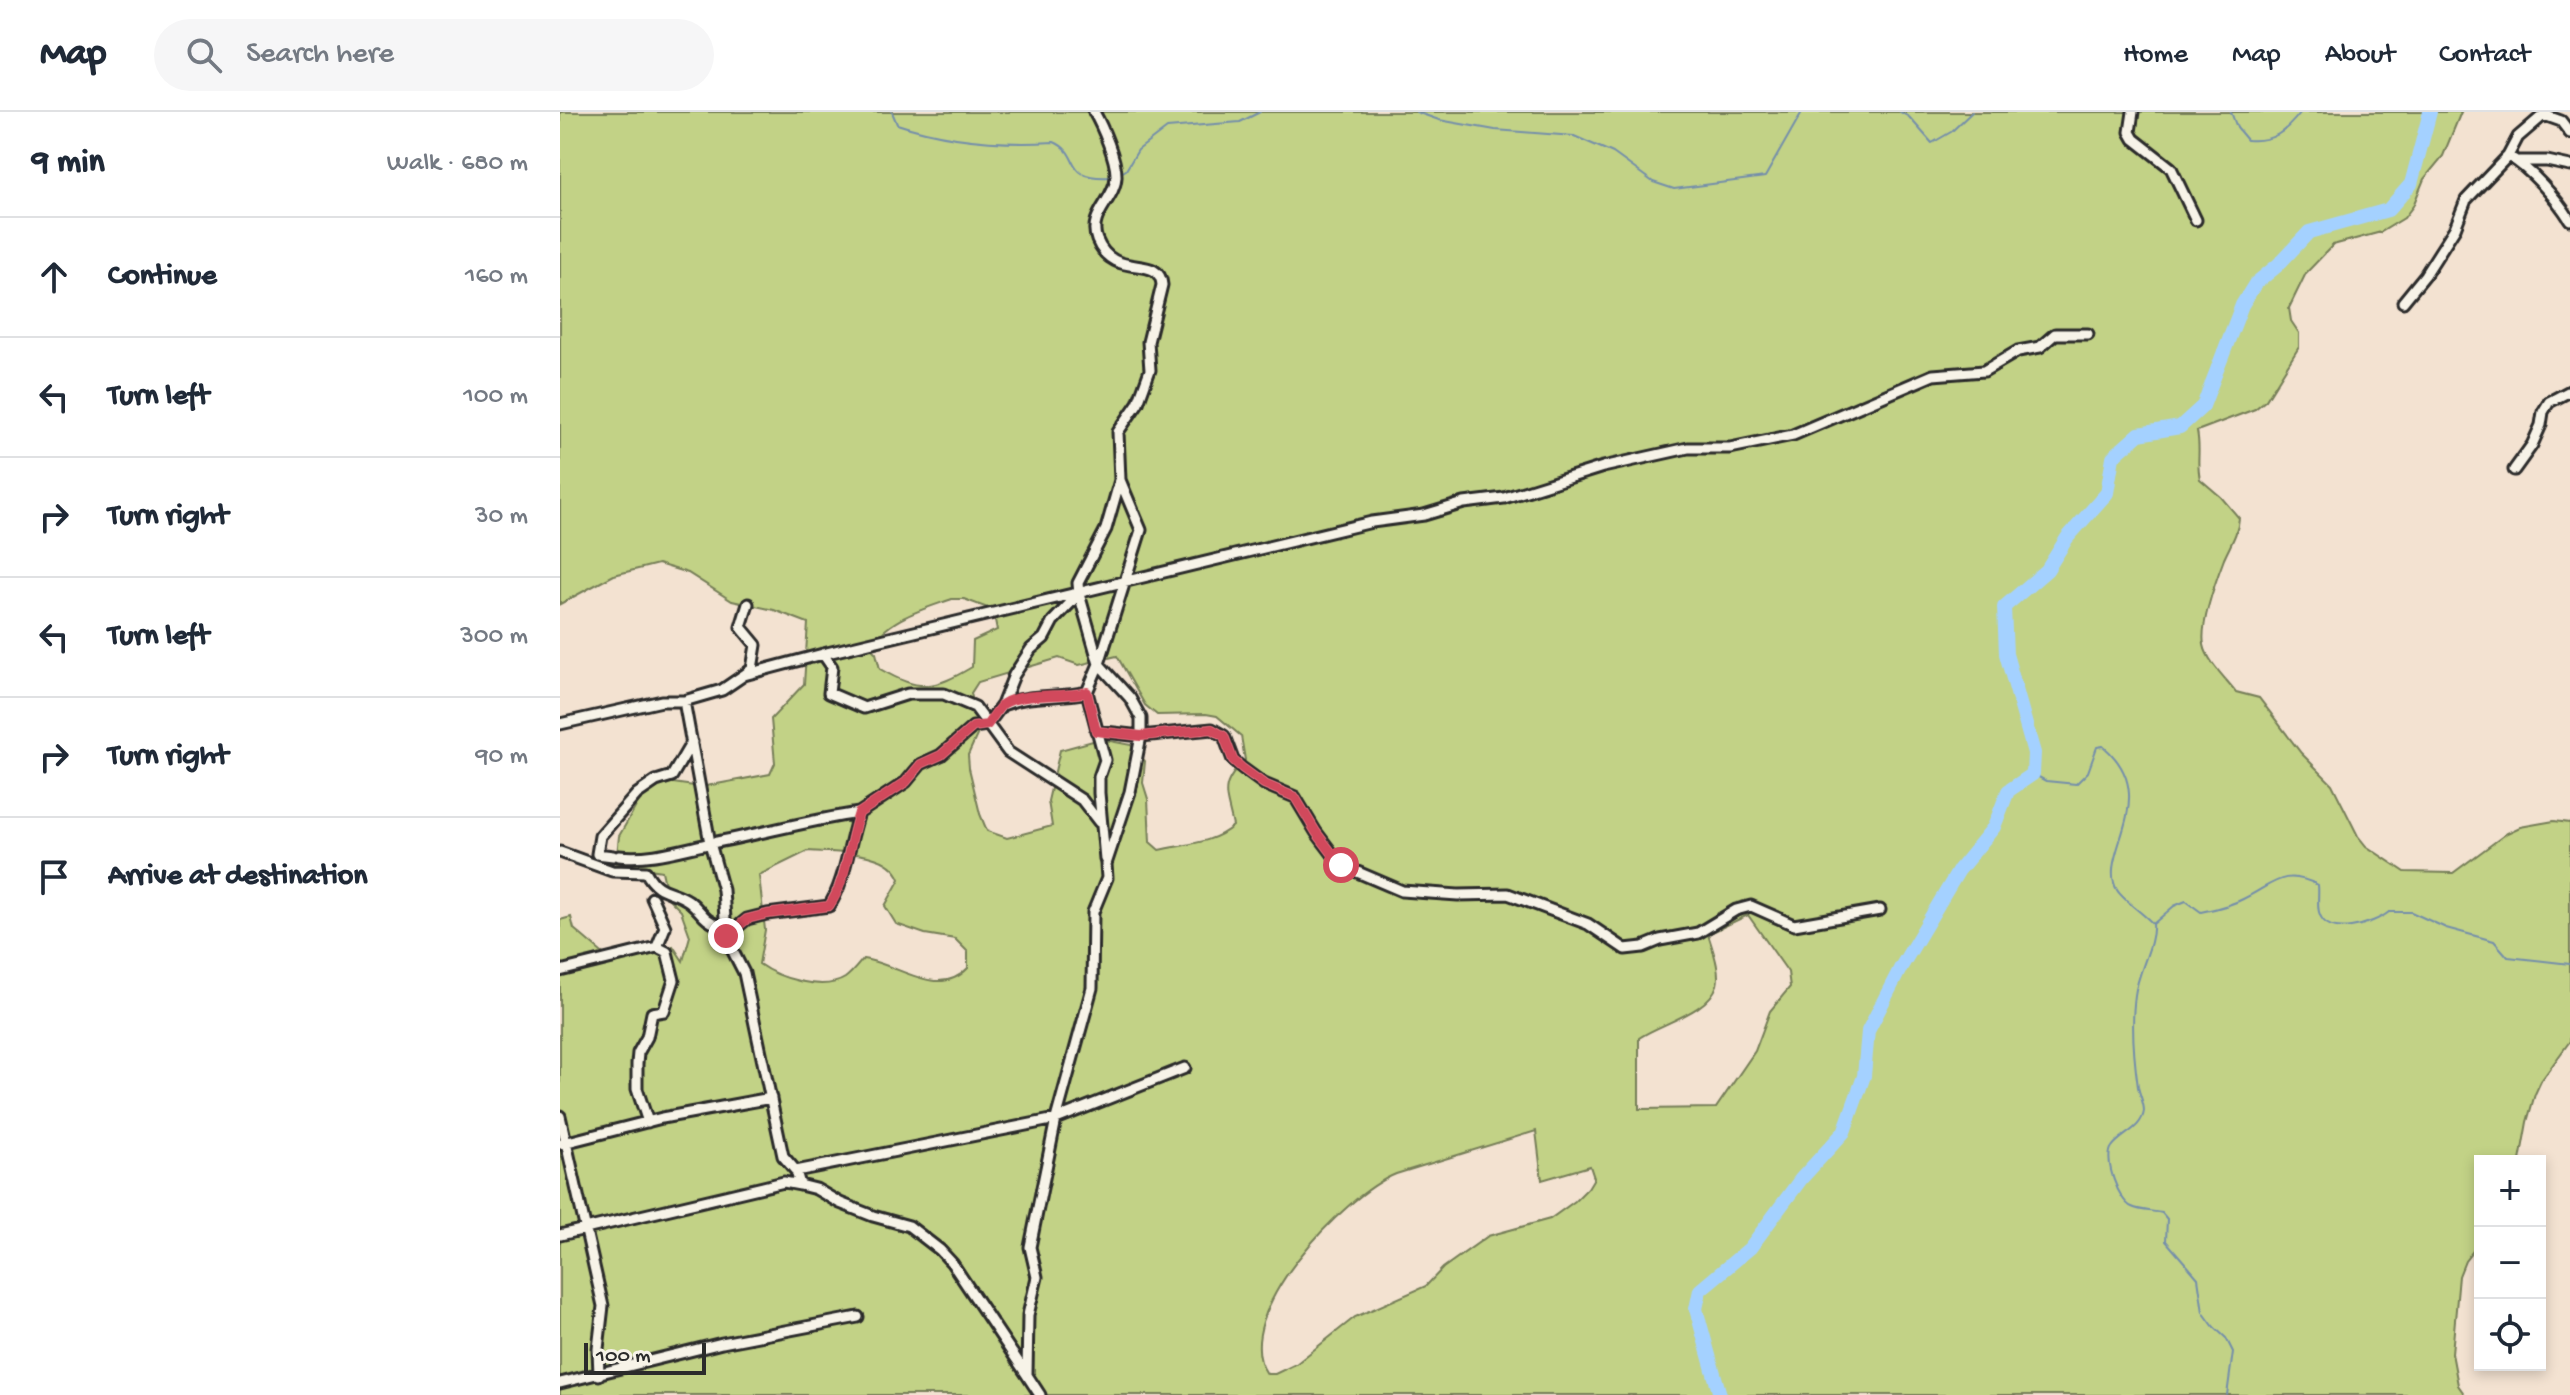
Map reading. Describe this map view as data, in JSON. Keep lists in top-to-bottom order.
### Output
{
  "scale_bar": "100 m",
  "page": {
    "header": "Map",
    "search": "Search here",
    "nav": [
      "Home",
      "Map",
      "About",
      "Contact"
    ],
    "heading": ["9 min", "Walk · 680 m"],
    "list": [
      ["Continue", "160 m"],
      ["Turn left", "100 m"],
      ["Turn right", "30 m"],
      ["Turn left", "300 m"],
      ["Turn right", "90 m"],
      "Arrive at destination"
    ],
    "map_buttons": ["+", "−"],
    "scale": "100 m"
  }
}
